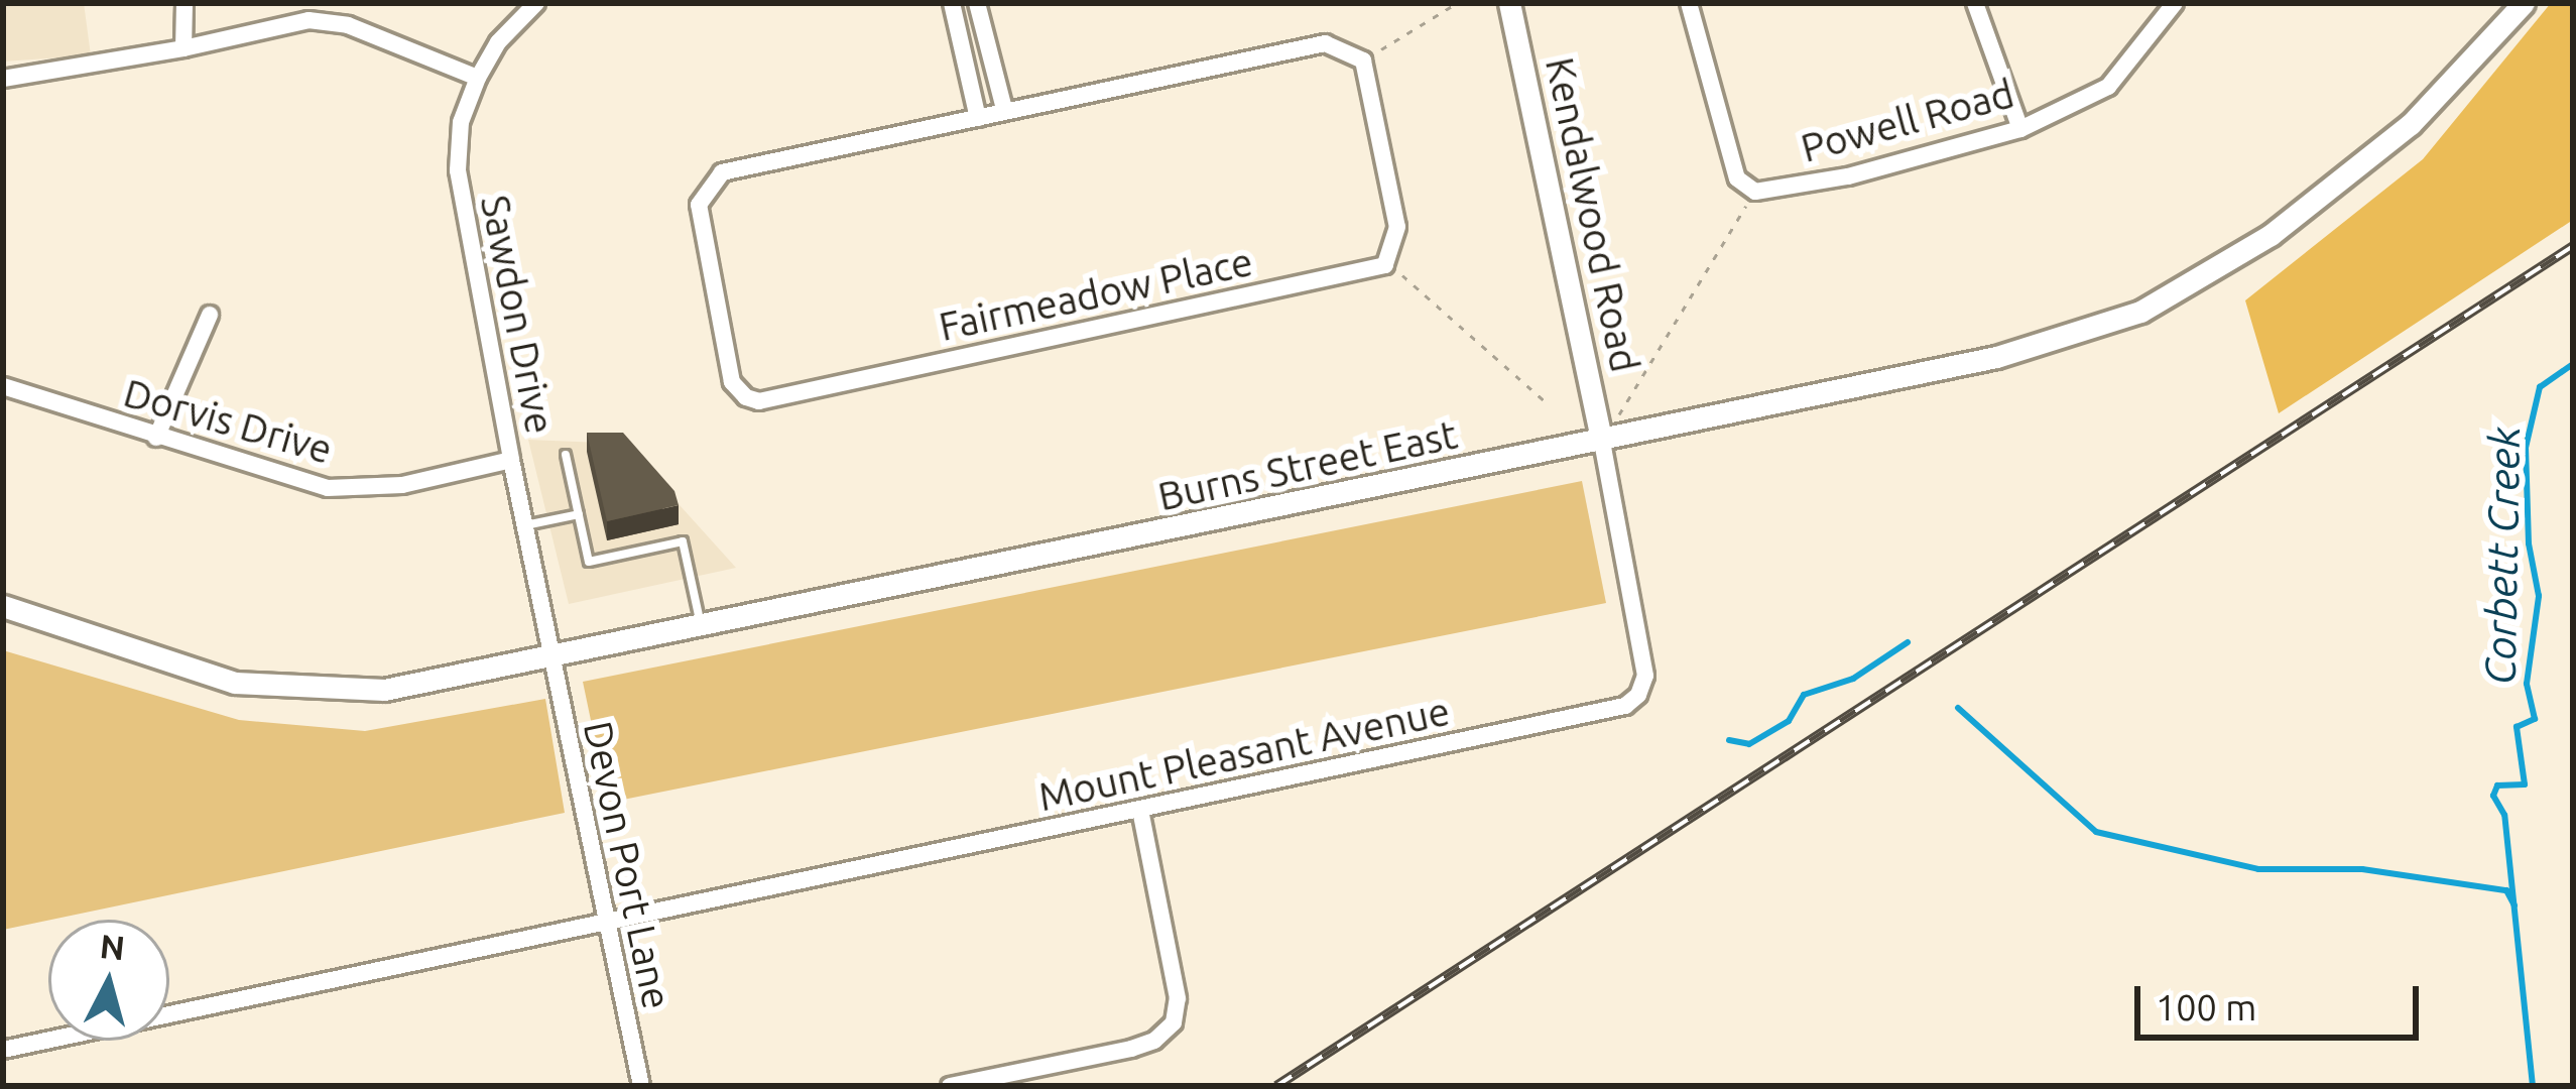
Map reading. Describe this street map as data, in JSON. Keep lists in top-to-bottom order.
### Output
{
  "streets": {
    "street": [
      "Powell Road",
      "Kendalwood Road",
      "Fairmeadow Place",
      "Sawdon Drive",
      "Dorvis Drive",
      "Burns Street East",
      "Mount Pleasant Avenue",
      "Devon Port Lane"
    ]
  },
  "crossings": [
    ["Kendalwood Road", "Burns Street East"],
    ["Kendalwood Road", "Mount Pleasant Avenue"],
    ["Sawdon Drive", "Dorvis Drive"],
    ["Sawdon Drive", "Burns Street East"],
    ["Sawdon Drive", "Devon Port Lane"],
    ["Burns Street East", "Mount Pleasant Avenue"],
    ["Burns Street East", "Devon Port Lane"],
    ["Mount Pleasant Avenue", "Devon Port Lane"]
  ],
  "water": ["Corbett Creek"],
  "scale_bar": "100 m",
  "north": "top"
}
